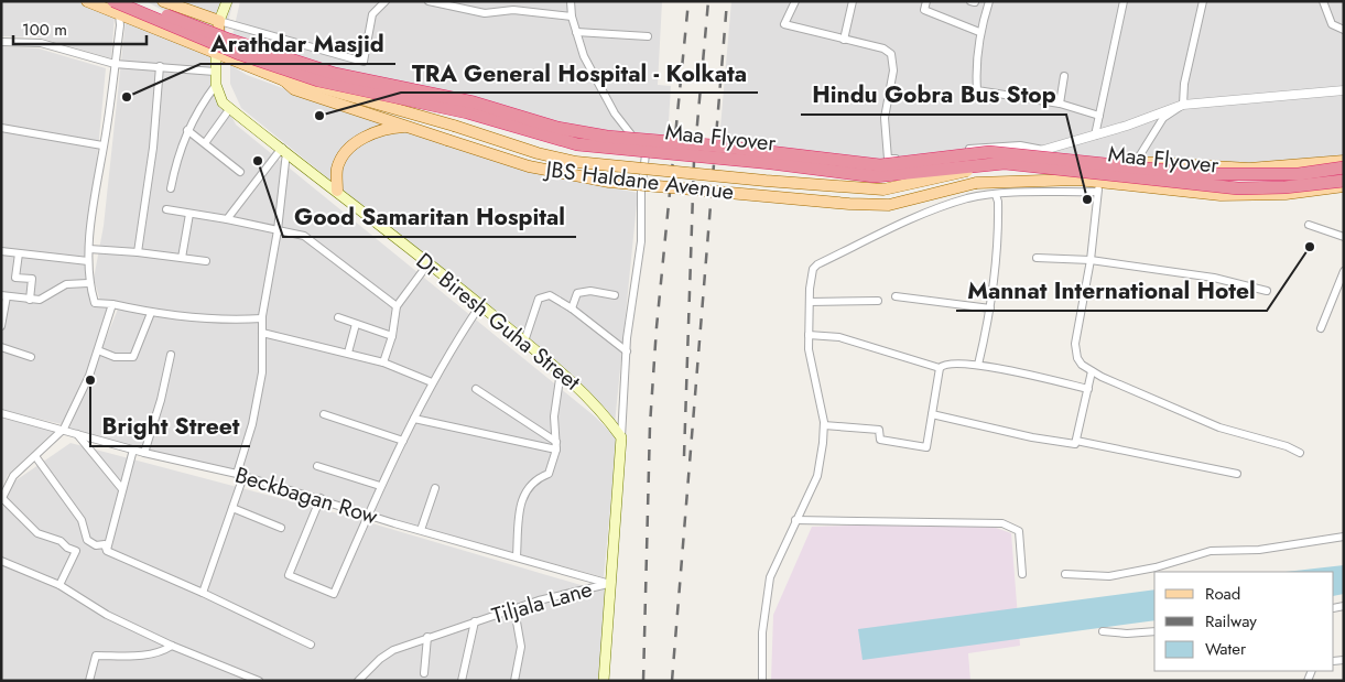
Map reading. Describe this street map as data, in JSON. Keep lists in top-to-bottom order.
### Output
{
  "streets": {
    "highway": ["Maa Flyover"],
    "main road": ["JBS Haldane Avenue", "Dr Biresh Guha Street"],
    "street": ["Beckbagan Row", "Tiljala Lane"]
  },
  "crossings": [
    ["JBS Haldane Avenue", "Dr Biresh Guha Street"],
    ["Beckbagan Row", "Tiljala Lane"]
  ],
  "places": [
    "Arathdar Masjid",
    "TRA General Hospital - Kolkata",
    "Good Samaritan Hospital",
    "Hindu Gobra Bus Stop",
    "Mannat International Hotel",
    "Bright Street"
  ],
  "legend": ["Road", "Railway", "Water"],
  "scale_bar": "100 m"
}
